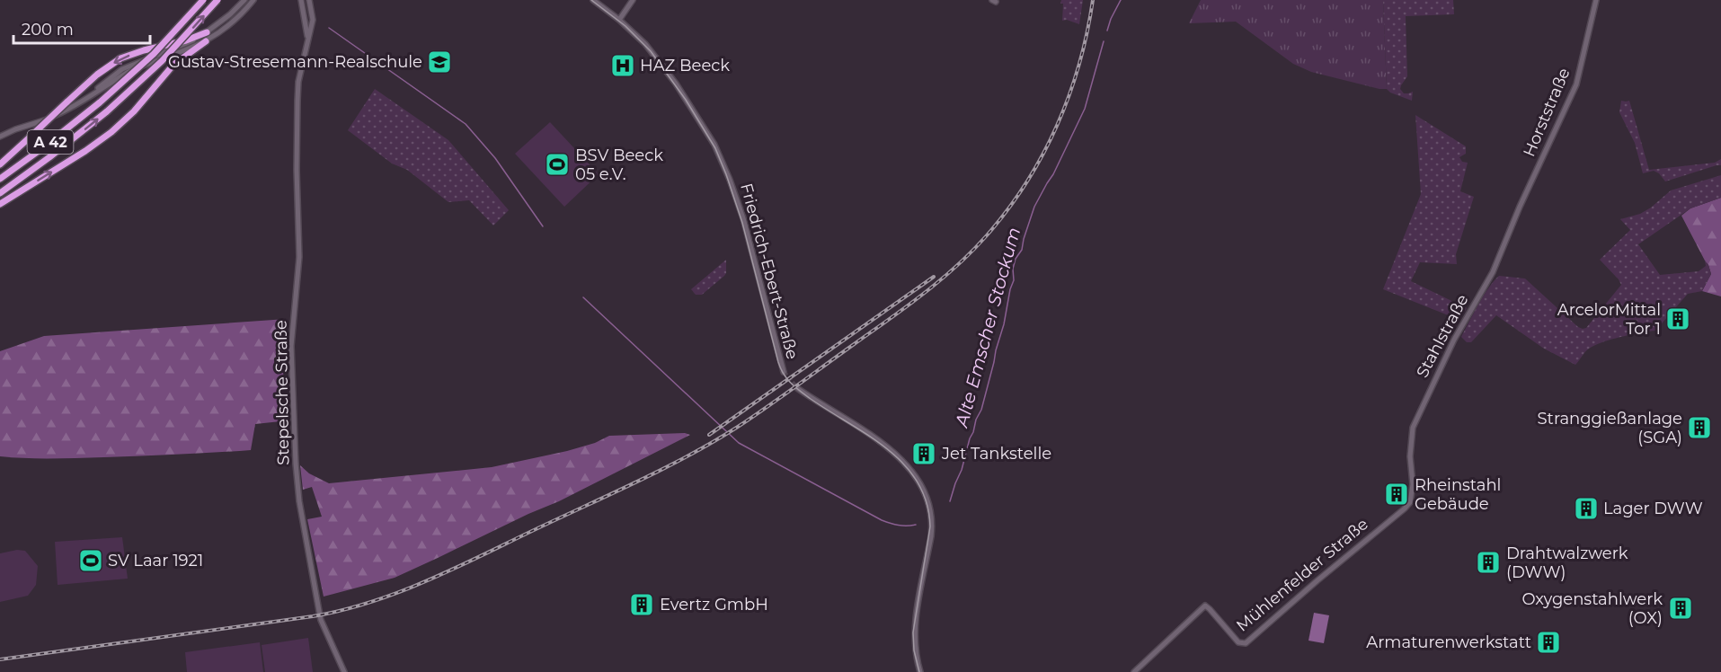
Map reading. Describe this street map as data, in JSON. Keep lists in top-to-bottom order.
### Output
{
  "streets": {
    "highway": ["A 42"],
    "street": [
      "Horststraße",
      "Friedrich-Ebert-Straße",
      "Stahlstraße",
      "Stepelsche Straße",
      "Mühlenfelder Straße"
    ]
  },
  "crossings": [
    ["Horststraße", "Stahlstraße"],
    ["Stahlstraße", "Mühlenfelder Straße"]
  ],
  "water": ["Alte Emscher Stockum"],
  "places": {
    "school or university": ["Gustav-Stresemann-Realschule"],
    "hospital": ["HAZ Beeck"],
    "sports": ["BSV Beeck 05 e.V.", "SV Laar 1921"],
    "building": [
      "ArcelorMittal Tor 1",
      "Stranggießanlage (SGA)",
      "Jet Tankstelle",
      "Rheinstahl Gebäude",
      "Lager DWW",
      "Drahtwalzwerk (DWW)",
      "Evertz GmbH",
      "Oxygenstahlwerk (OX)",
      "Armaturenwerkstatt"
    ]
  },
  "scale_bar": "200 m"
}
